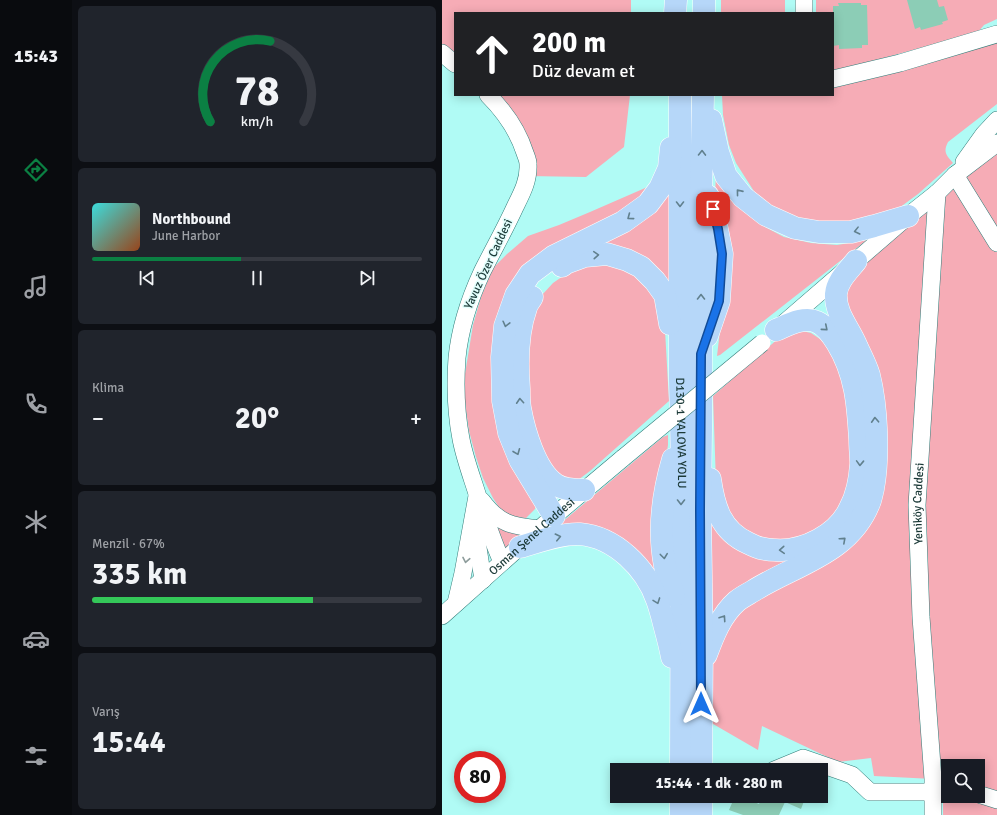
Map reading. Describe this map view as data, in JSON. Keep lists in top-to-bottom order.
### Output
{
  "streets": {
    "highway": ["D130-1 YALOVA YOLU"],
    "street": ["Yavuz Özer Caddesi", "Yeniköy Caddesi", "Osman Şenel Caddesi"]
  },
  "crossings": [
    ["Yavuz Özer Caddesi", "Osman Şenel Caddesi"],
    ["Yeniköy Caddesi", "Osman Şenel Caddesi"]
  ],
  "page": {
    "tabs": "15:43",
    "turn": ["200 m", "Düz devam et"],
    "song": ["Northbound", "June Harbor"],
    "tile": [
      "Klima",
      ["Menzil · 67%", "335 km"],
      ["Varış", "15:44"]
    ],
    "heat": ["−", "20°", "+"],
    "limit": "80",
    "trip": "15:44 · 1 dk · 280 m",
    "gauge": ["78", "km/h"]
  }
}
